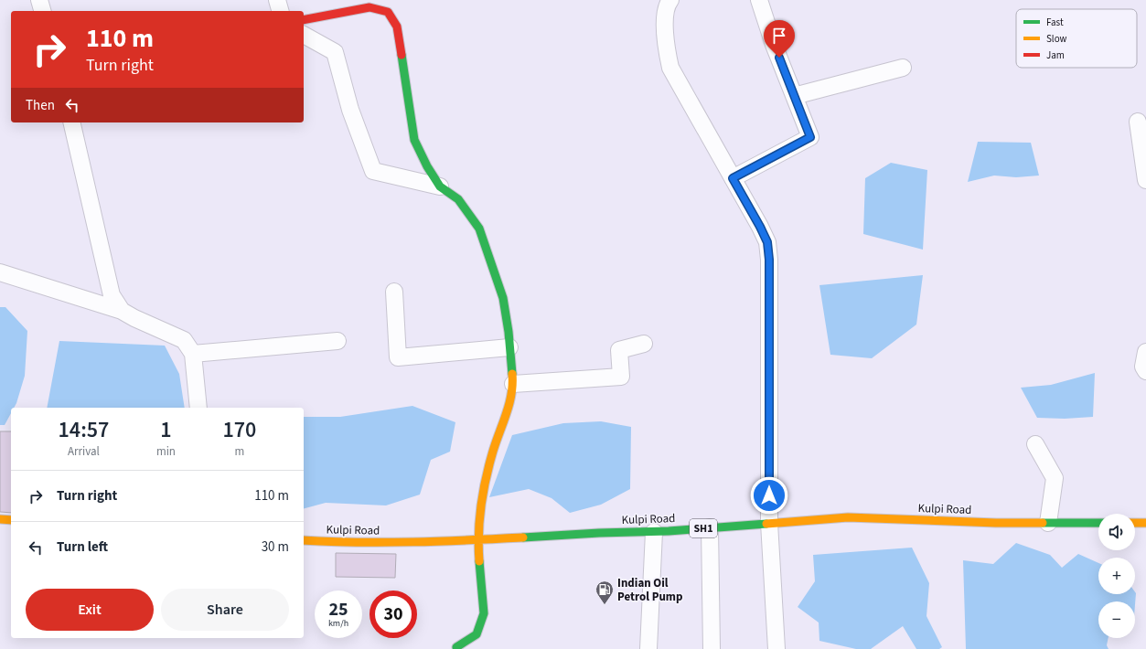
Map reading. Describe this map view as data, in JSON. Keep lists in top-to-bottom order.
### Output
{
  "streets": {
    "main road": ["Kulpi Road", "SH1"]
  },
  "places": {
    "fuel station": ["Indian Oil Petrol Pump"]
  },
  "legend": ["Fast", "Slow", "Jam"],
  "page": {
    "turn": ["110 m", "Turn right"],
    "then": "Then",
    "eta": [
      "14:57",
      "Arrival",
      "1",
      "min",
      "170",
      "m"
    ],
    "list": [
      {
        "name": "Turn right",
        "value": "110 m"
      },
      {
        "name": "Turn left",
        "value": "30 m"
      }
    ],
    "map_buttons": ["+", "−"],
    "buttons": ["Exit", "Share"],
    "speed": "25 km/h",
    "limit": "30"
  }
}
